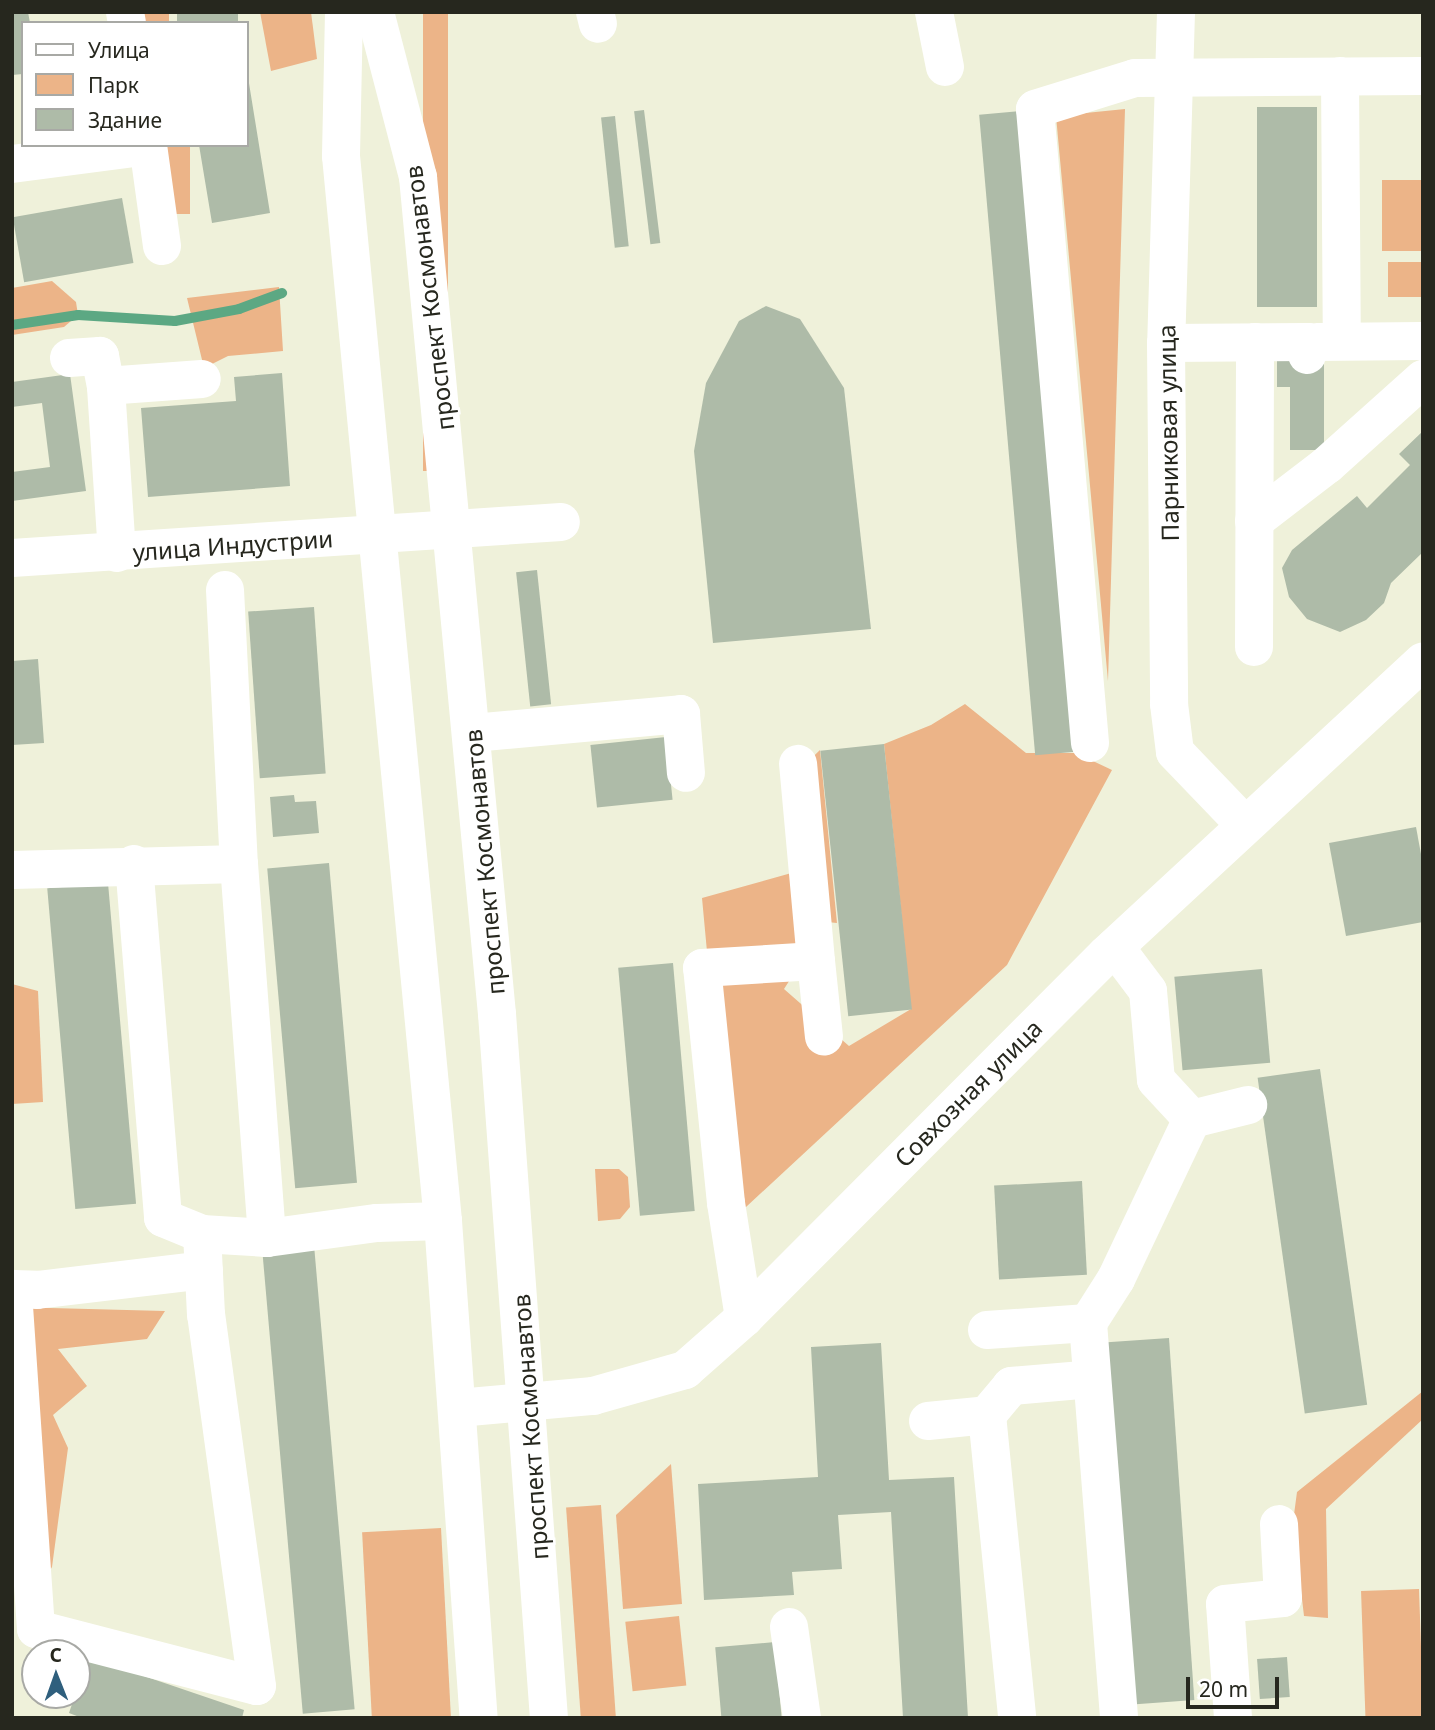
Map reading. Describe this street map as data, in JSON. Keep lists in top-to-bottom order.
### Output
{
  "streets": {
    "main road": [
      "проспект Космонавтов",
      "Парниковая улица",
      "улица Индустрии",
      "Совхозная улица"
    ]
  },
  "crossings": [
    ["проспект Космонавтов", "улица Индустрии"],
    ["проспект Космонавтов", "Совхозная улица"],
    ["Парниковая улица", "Совхозная улица"]
  ],
  "legend": ["Улица", "Парк", "Здание"],
  "scale_bar": "20 m",
  "north": "top"
}
